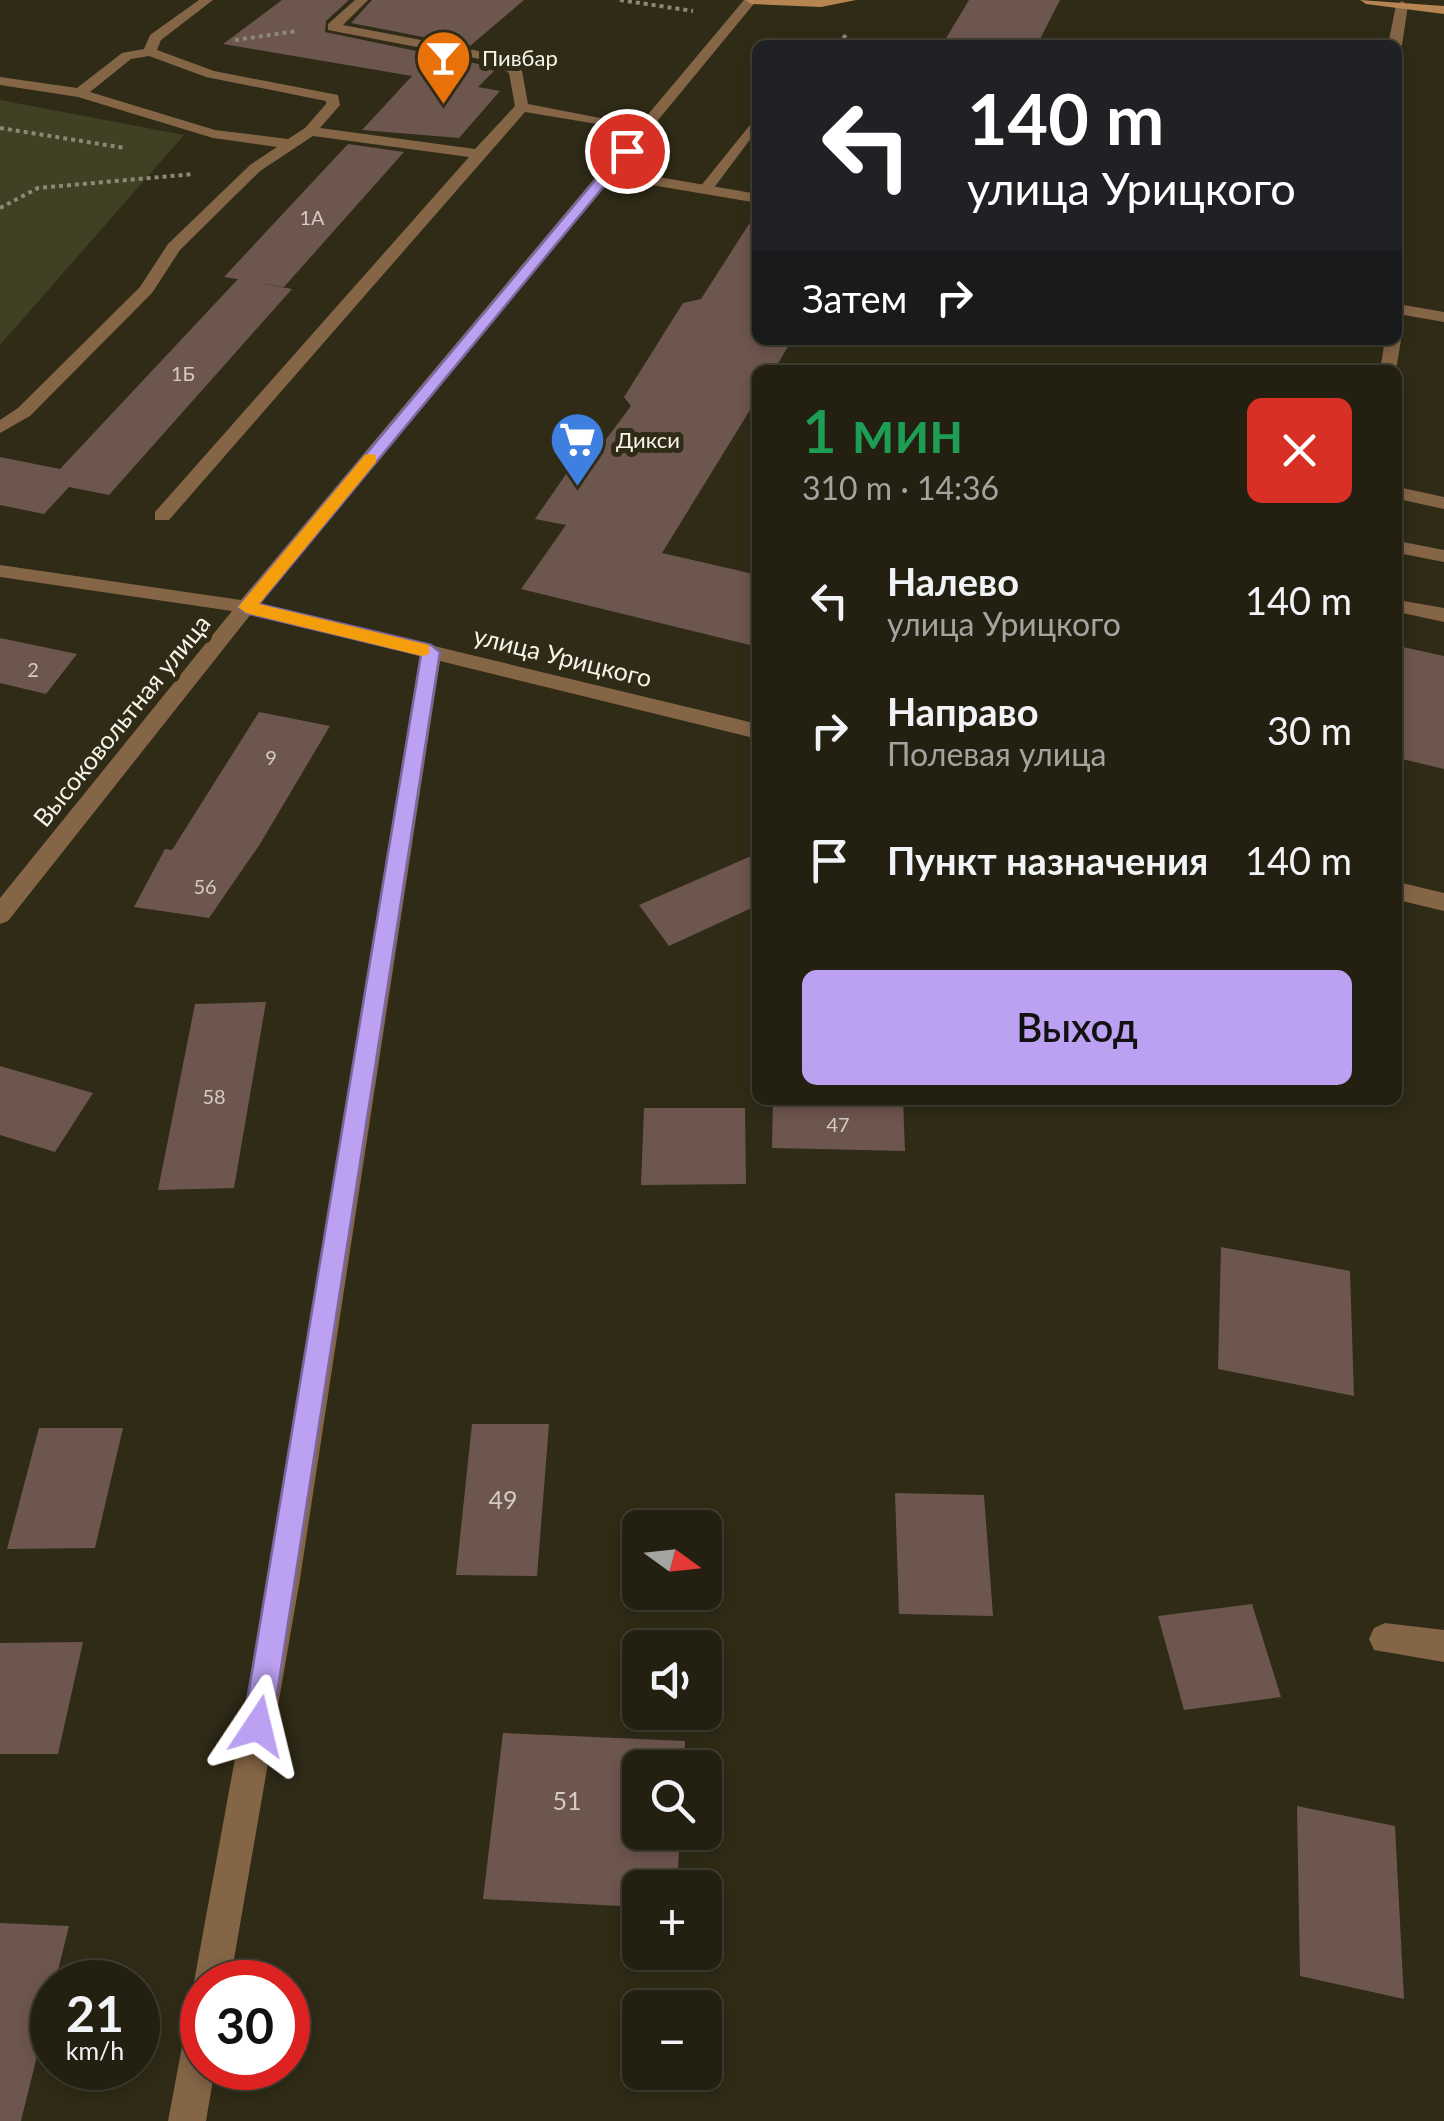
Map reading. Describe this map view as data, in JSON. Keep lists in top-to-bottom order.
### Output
{
  "streets": {
    "street": ["улица Урицкого", "Высоковольтная улица"]
  },
  "crossings": [
    ["улица Урицкого", "Высоковольтная улица"]
  ],
  "places": {
    "bar": ["Пивбар"],
    "supermarket": ["Дикси"]
  },
  "house_numbers": [
    "1А",
    "1Б",
    "2",
    "9",
    "56",
    "58",
    "47",
    "49",
    "51"
  ],
  "north": "right",
  "page": {
    "turn": ["140 m", "улица Урицкого"],
    "then": "Затем",
    "heading": ["1 мин", "310 m · 14:36"],
    "list": [
      {
        "name": "Налево",
        "note": "улица Урицкого",
        "value": "140 m"
      },
      {
        "name": "Направо",
        "note": "Полевая улица",
        "value": "30 m"
      },
      {
        "name": "Пункт назначения",
        "value": "140 m"
      }
    ],
    "buttons": "Выход",
    "map_buttons": ["+", "−"],
    "speed": "21 km/h",
    "limit": "30"
  }
}
